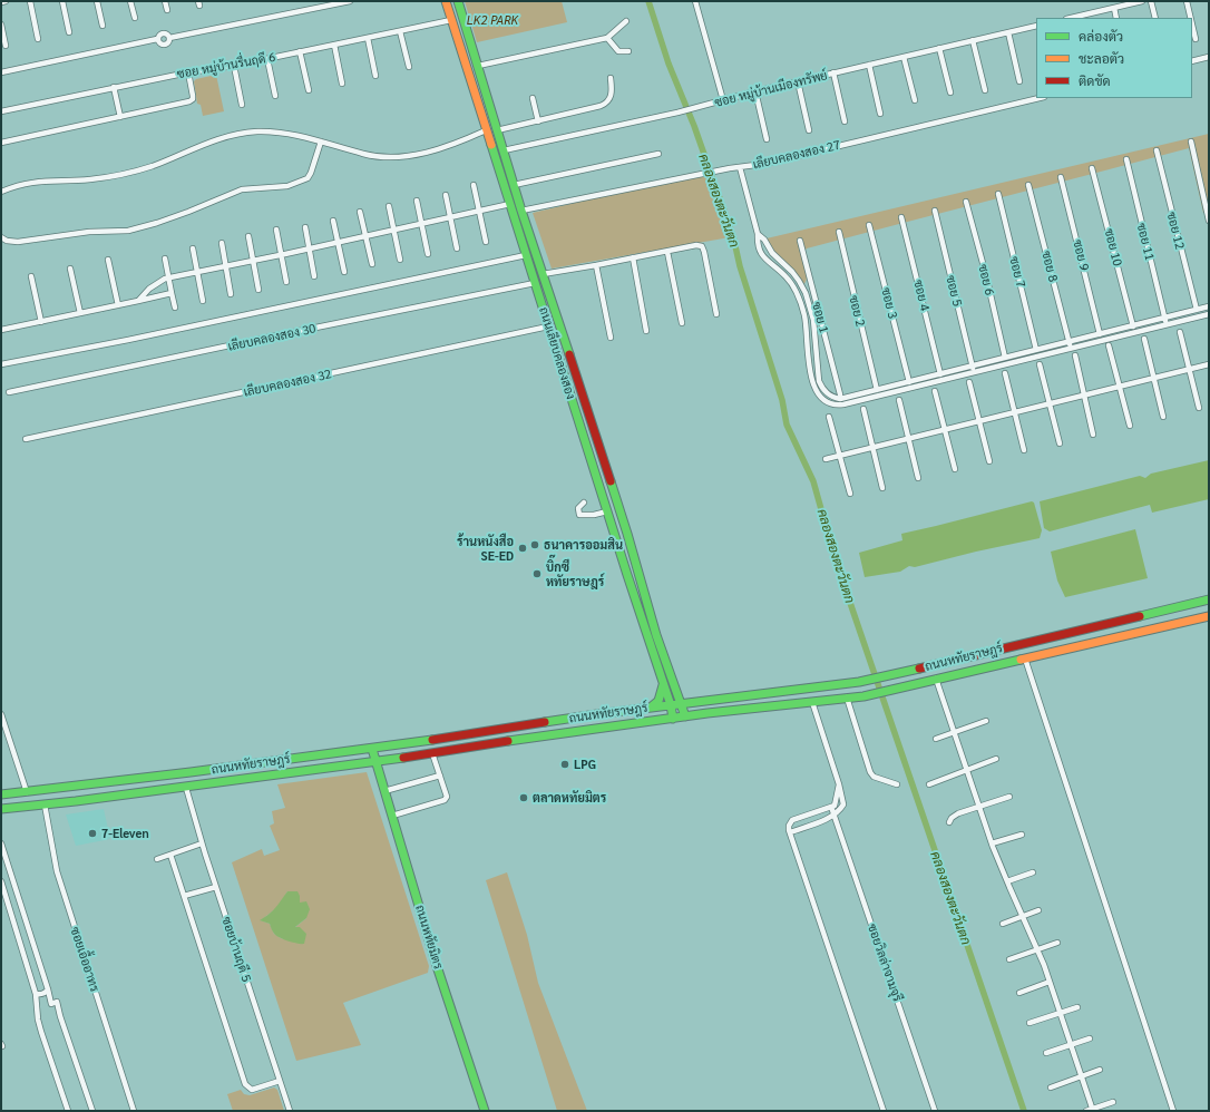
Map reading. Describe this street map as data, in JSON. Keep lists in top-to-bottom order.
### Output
{
  "streets": {
    "main road": ["ถนนเลียบคลองสอง", "ถนนหทัยราษฎร์", "ถนนหทัยมิตร"],
    "street": [
      "ซอย หมู่บ้านรื่นฤดี 6",
      "ซอย หมู่บ้านเมืองทรัพย์",
      "เลียบคลองสอง 27",
      "ซอย 12",
      "ซอย 11",
      "ซอย 10",
      "ซอย 9",
      "ซอย 8",
      "ซอย 7",
      "ซอย 6",
      "ซอย 5",
      "ซอย 4",
      "ซอย 3",
      "ซอย 2",
      "ซอย 1",
      "เลียบคลองสอง 30",
      "เลียบคลองสอง 32",
      "ซอยบ้านฤดี 5",
      "ซอยเอื้ออาทร",
      "ซอยวิลล่าจามจุรี"
    ]
  },
  "crossings": [
    ["ซอย หมู่บ้านรื่นฤดี 6", "ถนนเลียบคลองสอง"],
    ["ซอย หมู่บ้านเมืองทรัพย์", "ถนนเลียบคลองสอง"],
    ["เลียบคลองสอง 27", "ถนนเลียบคลองสอง"],
    ["เลียบคลองสอง 30", "ถนนเลียบคลองสอง"],
    ["ถนนเลียบคลองสอง", "เลียบคลองสอง 32"],
    ["ถนนเลียบคลองสอง", "ถนนหทัยราษฎร์"],
    ["ถนนหทัยราษฎร์", "ถนนหทัยมิตร"],
    ["ถนนหทัยราษฎร์", "ซอยบ้านฤดี 5"],
    ["ถนนหทัยราษฎร์", "ซอยเอื้ออาทร"]
  ],
  "water": ["คลองสองตะวันตก"],
  "parks": ["LK2 PARK"],
  "places": [
    "ธนาคารออมสิน",
    "ร้านหนังสือ SE-ED",
    "บิ๊กซี หทัยราษฎร์",
    "LPG",
    "ตลาดหทัยมิตร",
    "7-Eleven"
  ],
  "legend": ["คล่องตัว", "ชะลอตัว", "ติดขัด"]
}
